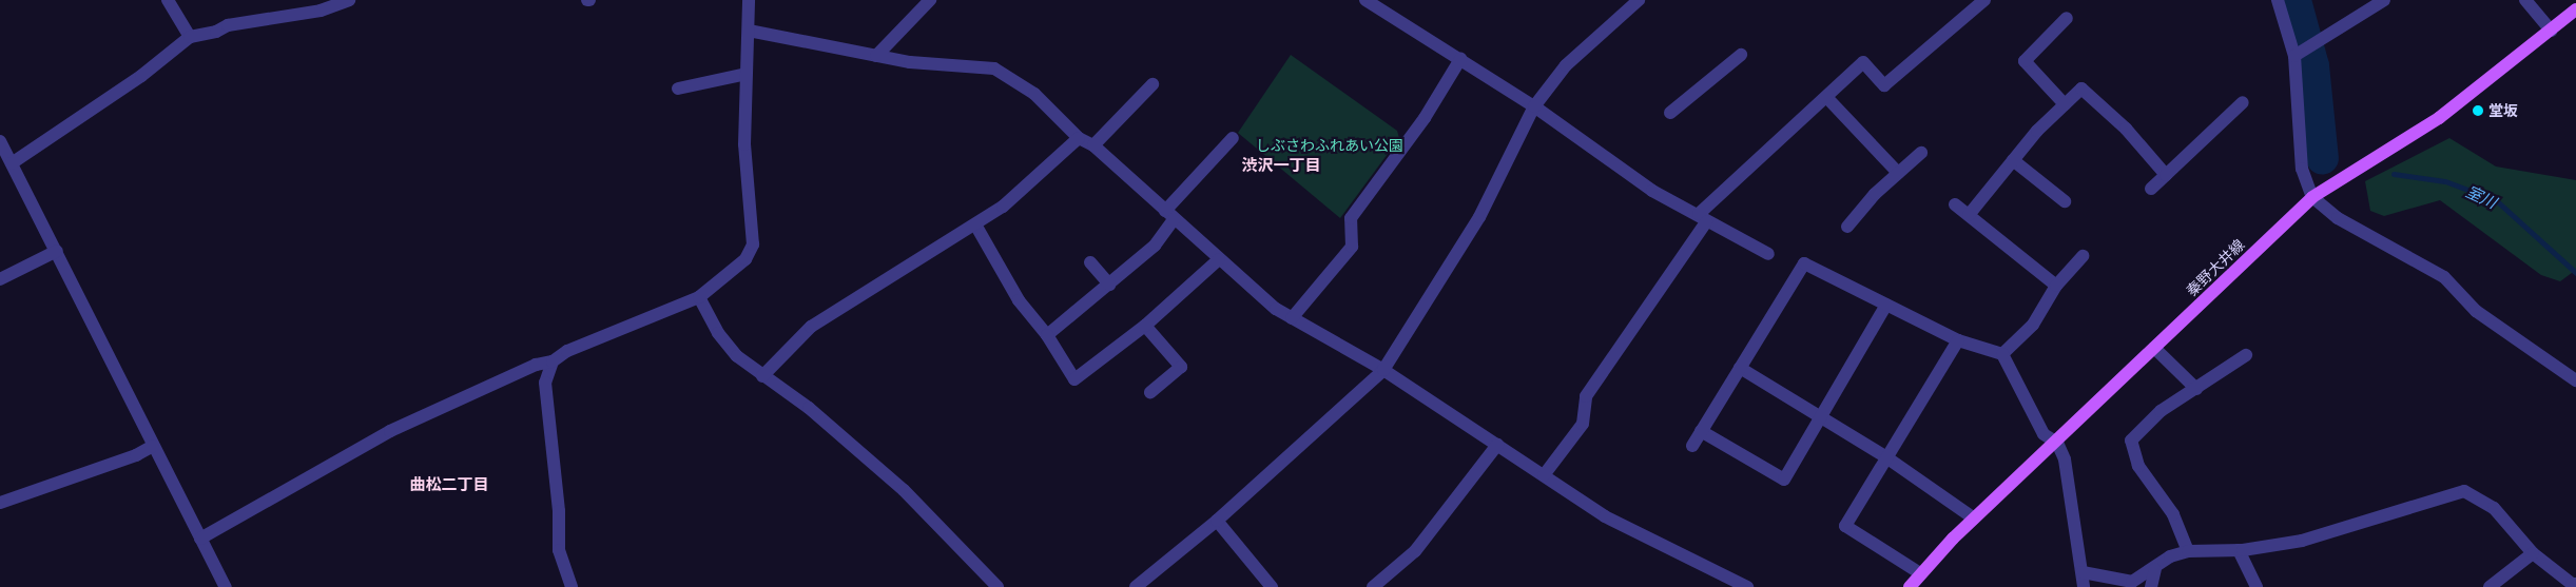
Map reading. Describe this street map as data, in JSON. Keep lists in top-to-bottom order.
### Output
{
  "streets": {
    "main road": ["秦野大井線"]
  },
  "districts": ["渋沢一丁目", "曲松二丁目"],
  "water": ["室川"],
  "parks": ["しぶさわふれあい公園"],
  "places": ["堂坂"]
}
